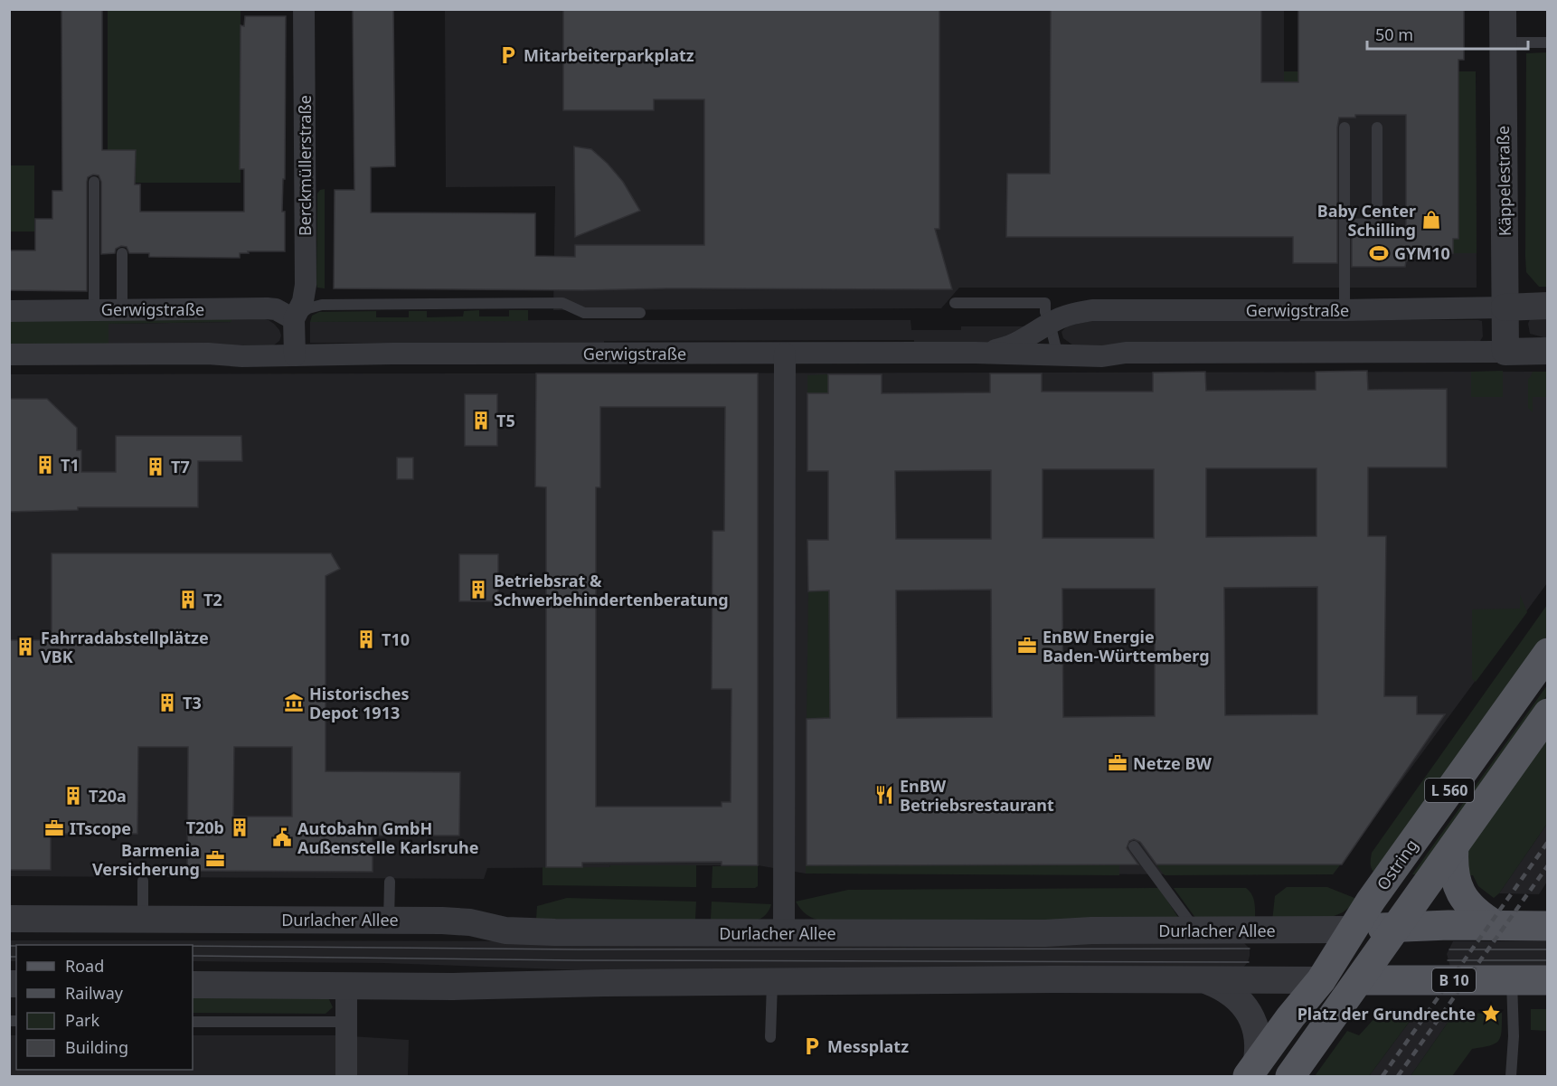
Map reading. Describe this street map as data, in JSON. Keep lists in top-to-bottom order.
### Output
{
  "streets": {
    "main road": [
      "L 560",
      "Ostring",
      "Durlacher Allee",
      "B 10"
    ],
    "street": ["Berckmüllerstraße", "Käppelestraße", "Gerwigstraße"]
  },
  "crossings": [
    ["Berckmüllerstraße", "Gerwigstraße"],
    ["Käppelestraße", "Gerwigstraße"],
    ["L 560", "Durlacher Allee"],
    ["Ostring", "Durlacher Allee"]
  ],
  "places": {
    "parking": ["Mitarbeiterparkplatz", "Messplatz"],
    "shop": ["Baby Center Schilling"],
    "sports": ["GYM10"],
    "building": [
      "T5",
      "T1",
      "T7",
      "Betriebsrat & Schwerbehindertenberatung",
      "T2",
      "T10",
      "Fahrradabstellplätze VBK",
      "T3",
      "T20a",
      "T20b"
    ],
    "office": [
      "EnBW Energie Baden-Württemberg",
      "Netze BW",
      "ITscope",
      "Barmenia Versicherung"
    ],
    "museum": ["Historisches Depot 1913"],
    "restaurant": ["EnBW Betriebsrestaurant"],
    "public building": ["Autobahn GmbH Außenstelle Karlsruhe"],
    "place": ["Platz der Grundrechte"]
  },
  "legend": [
    "Road",
    "Railway",
    "Park",
    "Building"
  ],
  "scale_bar": "50 m"
}
